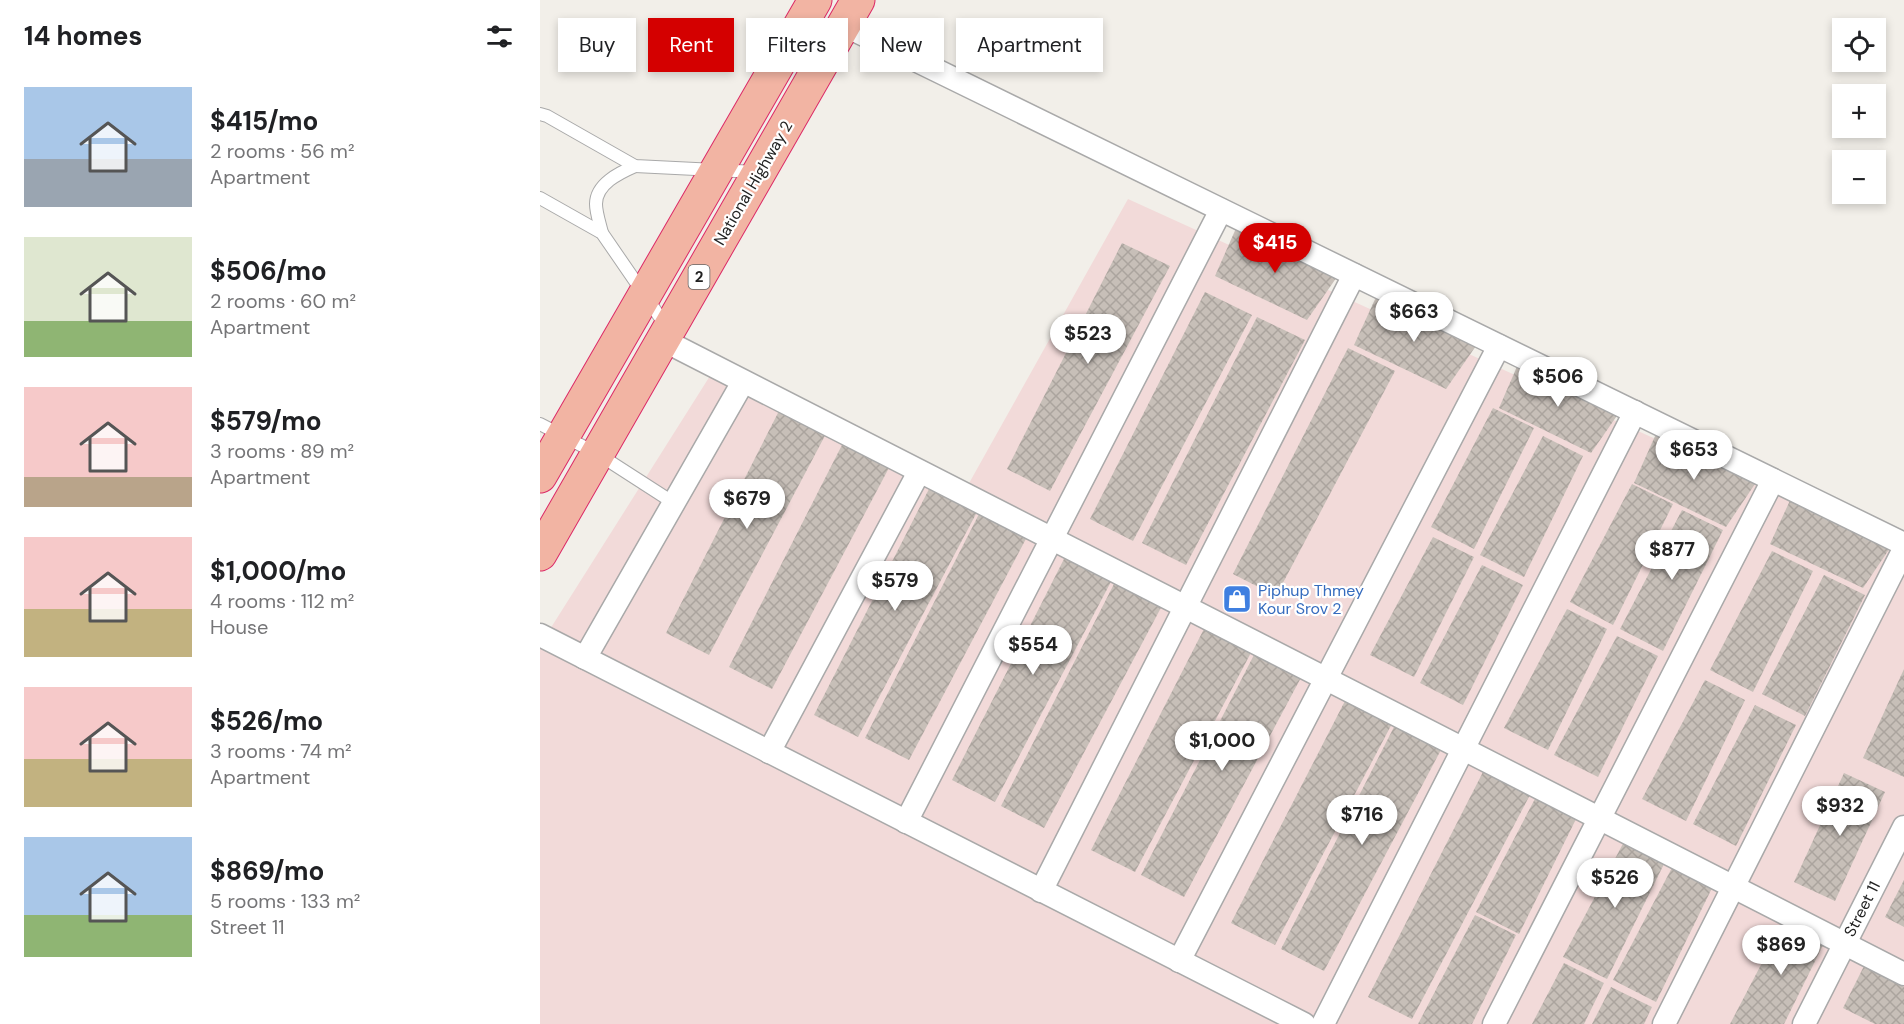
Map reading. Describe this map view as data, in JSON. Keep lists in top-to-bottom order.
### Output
{
  "streets": {
    "highway": ["National Highway 2", "2"],
    "street": ["Street 11"]
  },
  "places": {
    "shop": ["Piphup Thmey Kour Srov 2"]
  },
  "page": {
    "heading": "14 homes",
    "map_buttons": ["+", "−"],
    "chip": [
      "Buy",
      "Rent",
      "Filters",
      "New",
      "Apartment"
    ],
    "list": [
      {
        "name": "$415/mo",
        "note": "2 rooms · 56 m² · Apartment"
      },
      {
        "name": "$506/mo",
        "note": "2 rooms · 60 m² · Apartment"
      },
      {
        "name": "$579/mo",
        "note": "3 rooms · 89 m² · Apartment"
      },
      {
        "name": "$1,000/mo",
        "note": "4 rooms · 112 m² · House"
      },
      {
        "name": "$526/mo",
        "note": "3 rooms · 74 m² · Apartment"
      },
      {
        "name": "$869/mo",
        "note": "5 rooms · 133 m² · Street 11"
      }
    ],
    "price": [
      "$415",
      "$663",
      "$523",
      "$506",
      "$653",
      "$679",
      "$877",
      "$579",
      "$554",
      "$1,000",
      "$932",
      "$716",
      "$526",
      "$869"
    ]
  }
}
